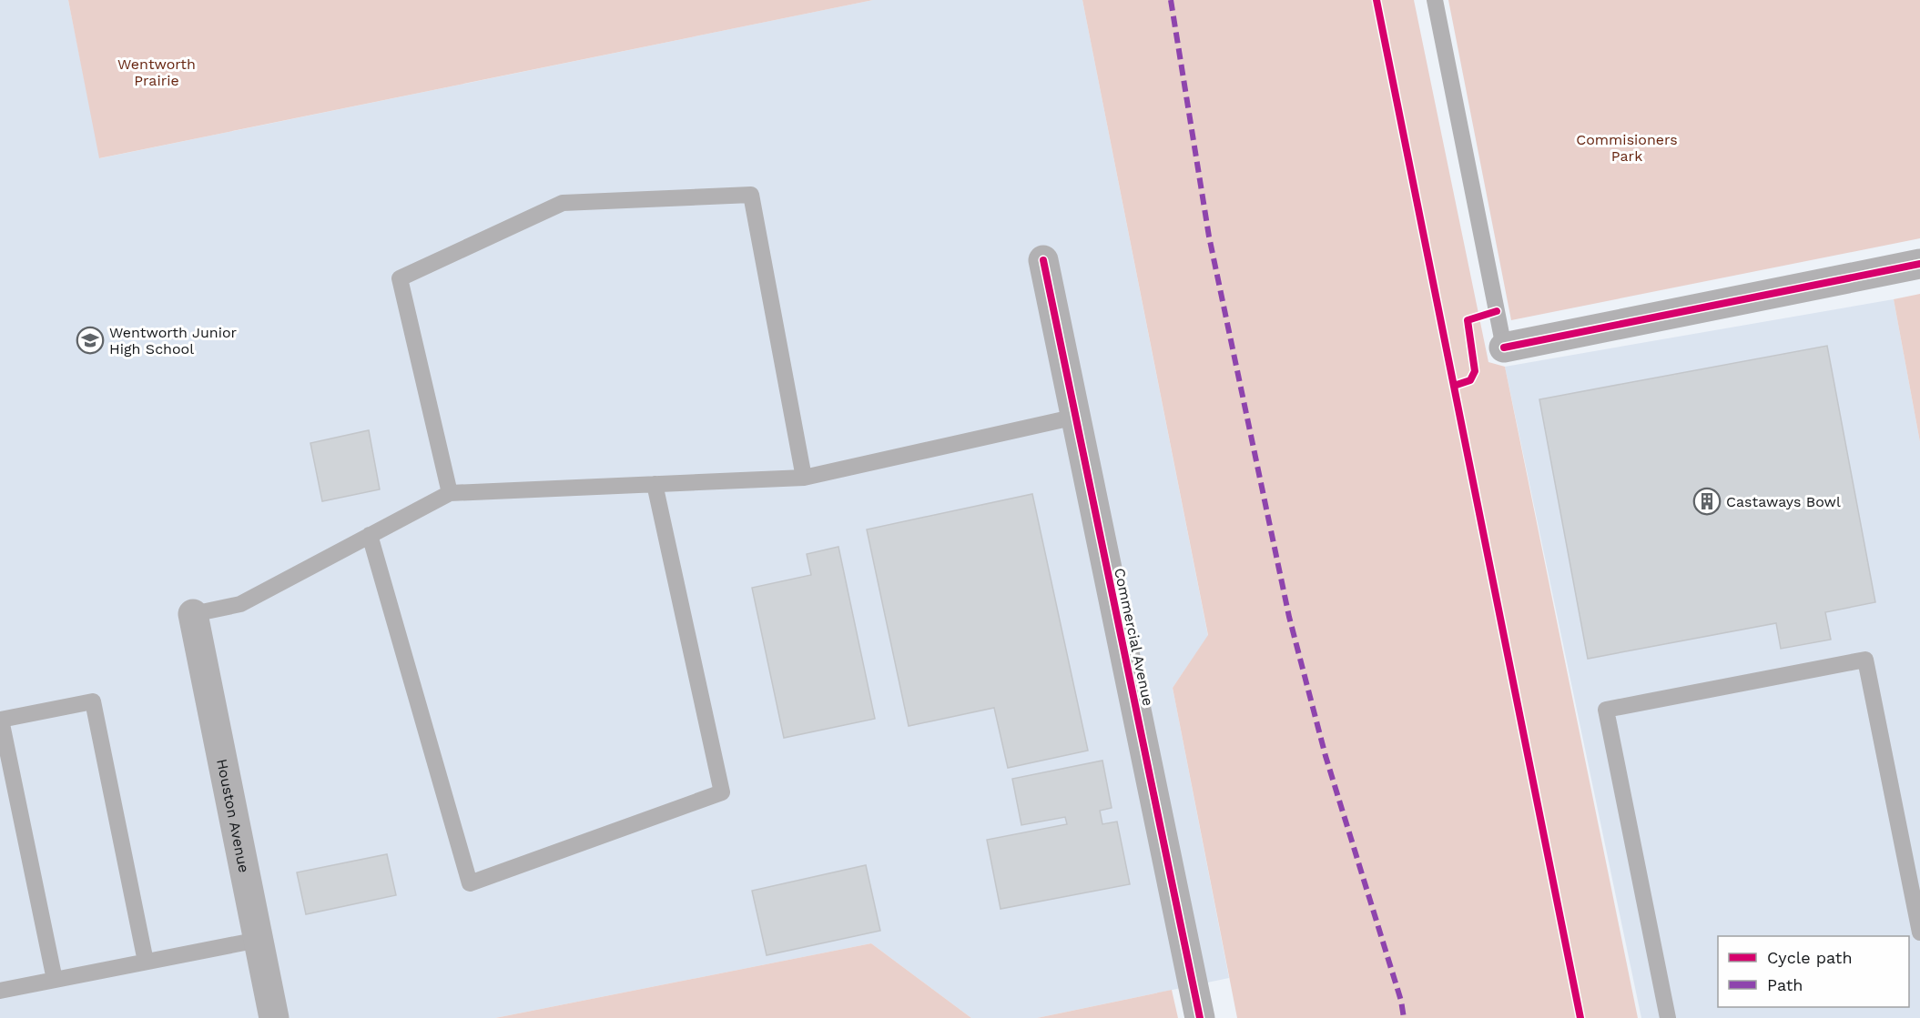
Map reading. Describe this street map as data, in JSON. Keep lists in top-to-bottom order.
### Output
{
  "streets": {
    "street": ["Commercial Avenue", "Houston Avenue"]
  },
  "parks": ["Wentworth Prairie", "Commisioners Park"],
  "places": {
    "school or university": ["Wentworth Junior High School"],
    "building": ["Castaways Bowl"]
  },
  "legend": ["Cycle path", "Path"]
}
